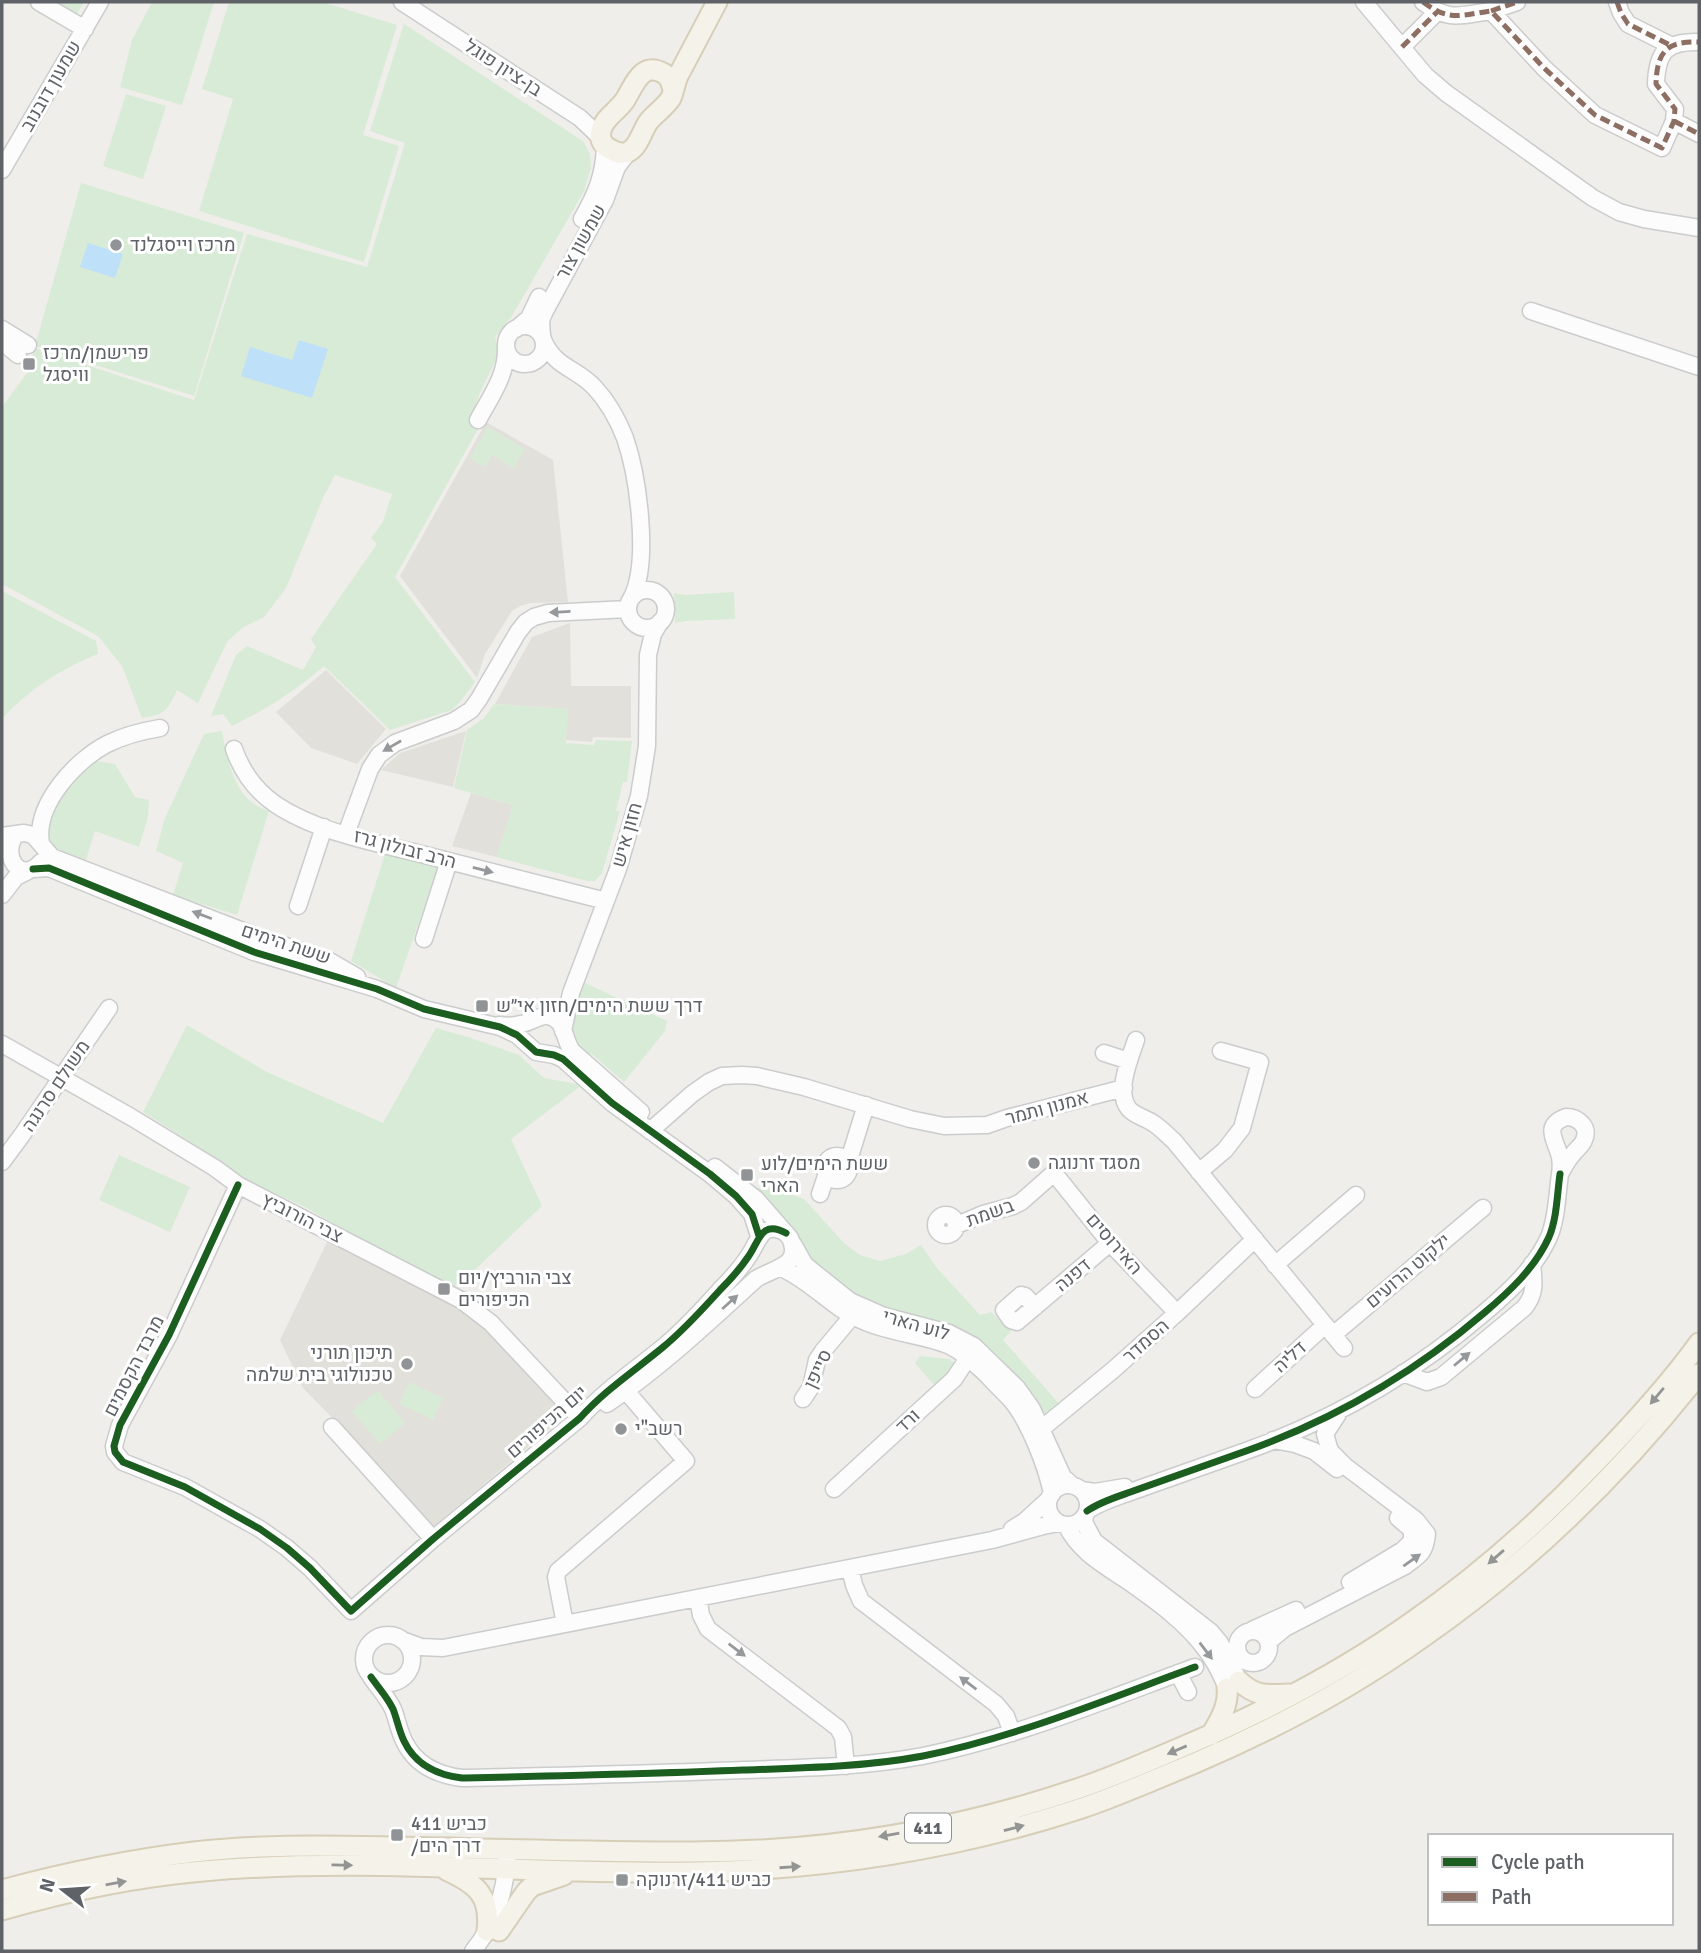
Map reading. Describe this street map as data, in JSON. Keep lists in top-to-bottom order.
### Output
{
  "streets": {
    "main road": ["411"],
    "street": [
      "בן-ציון פוגל",
      "שמעון דובנוב",
      "שמשון צור",
      "חזון איש",
      "הרב זבולון גרז",
      "ששת הימים",
      "משולם סרנגה",
      "אמנון ותמר",
      "בשמת",
      "צבי הורוביץ",
      "האירוסים",
      "ילקוט הרועים",
      "דפנה",
      "לוע הארי",
      "הסמדר",
      "דליה",
      "מרבד הקסמים",
      "סייפן",
      "ורד",
      "יום הכיפורים"
    ]
  },
  "crossings": [
    ["בן-ציון פוגל", "שמשון צור"],
    ["חזון איש", "הרב זבולון גרז"],
    ["חזון איש", "ששת הימים"],
    ["משולם סרנגה", "צבי הורוביץ"],
    ["בשמת", "האירוסים"],
    ["צבי הורוביץ", "מרבד הקסמים"],
    ["צבי הורוביץ", "יום הכיפורים"],
    ["האירוסים", "דפנה"],
    ["האירוסים", "הסמדר"],
    ["ילקוט הרועים", "דליה"],
    ["לוע הארי", "הסמדר"],
    ["לוע הארי", "סייפן"],
    ["לוע הארי", "ורד"],
    ["לוע הארי", "יום הכיפורים"],
    ["מרבד הקסמים", "יום הכיפורים"]
  ],
  "one_way": ["הרב זבולון גרז"],
  "places": {
    "other": [
      "מרכז וייסגלנד",
      "מסגד זרנוגה",
      "תיכון תורני טכנולוגי בית שלמה",
      "רשב\"י"
    ],
    "transit": [
      "פרישמן/מרכז וויסגל",
      "דרך ששת הימים/חזון אי״ש",
      "ששת הימים/לוע הארי",
      "צבי הורביץ/יום הכיפורים",
      "כביש 411 /דרך הים",
      "כביש 411/זרנוקה"
    ]
  },
  "legend": ["Cycle path", "Path"],
  "north": "left"
}
